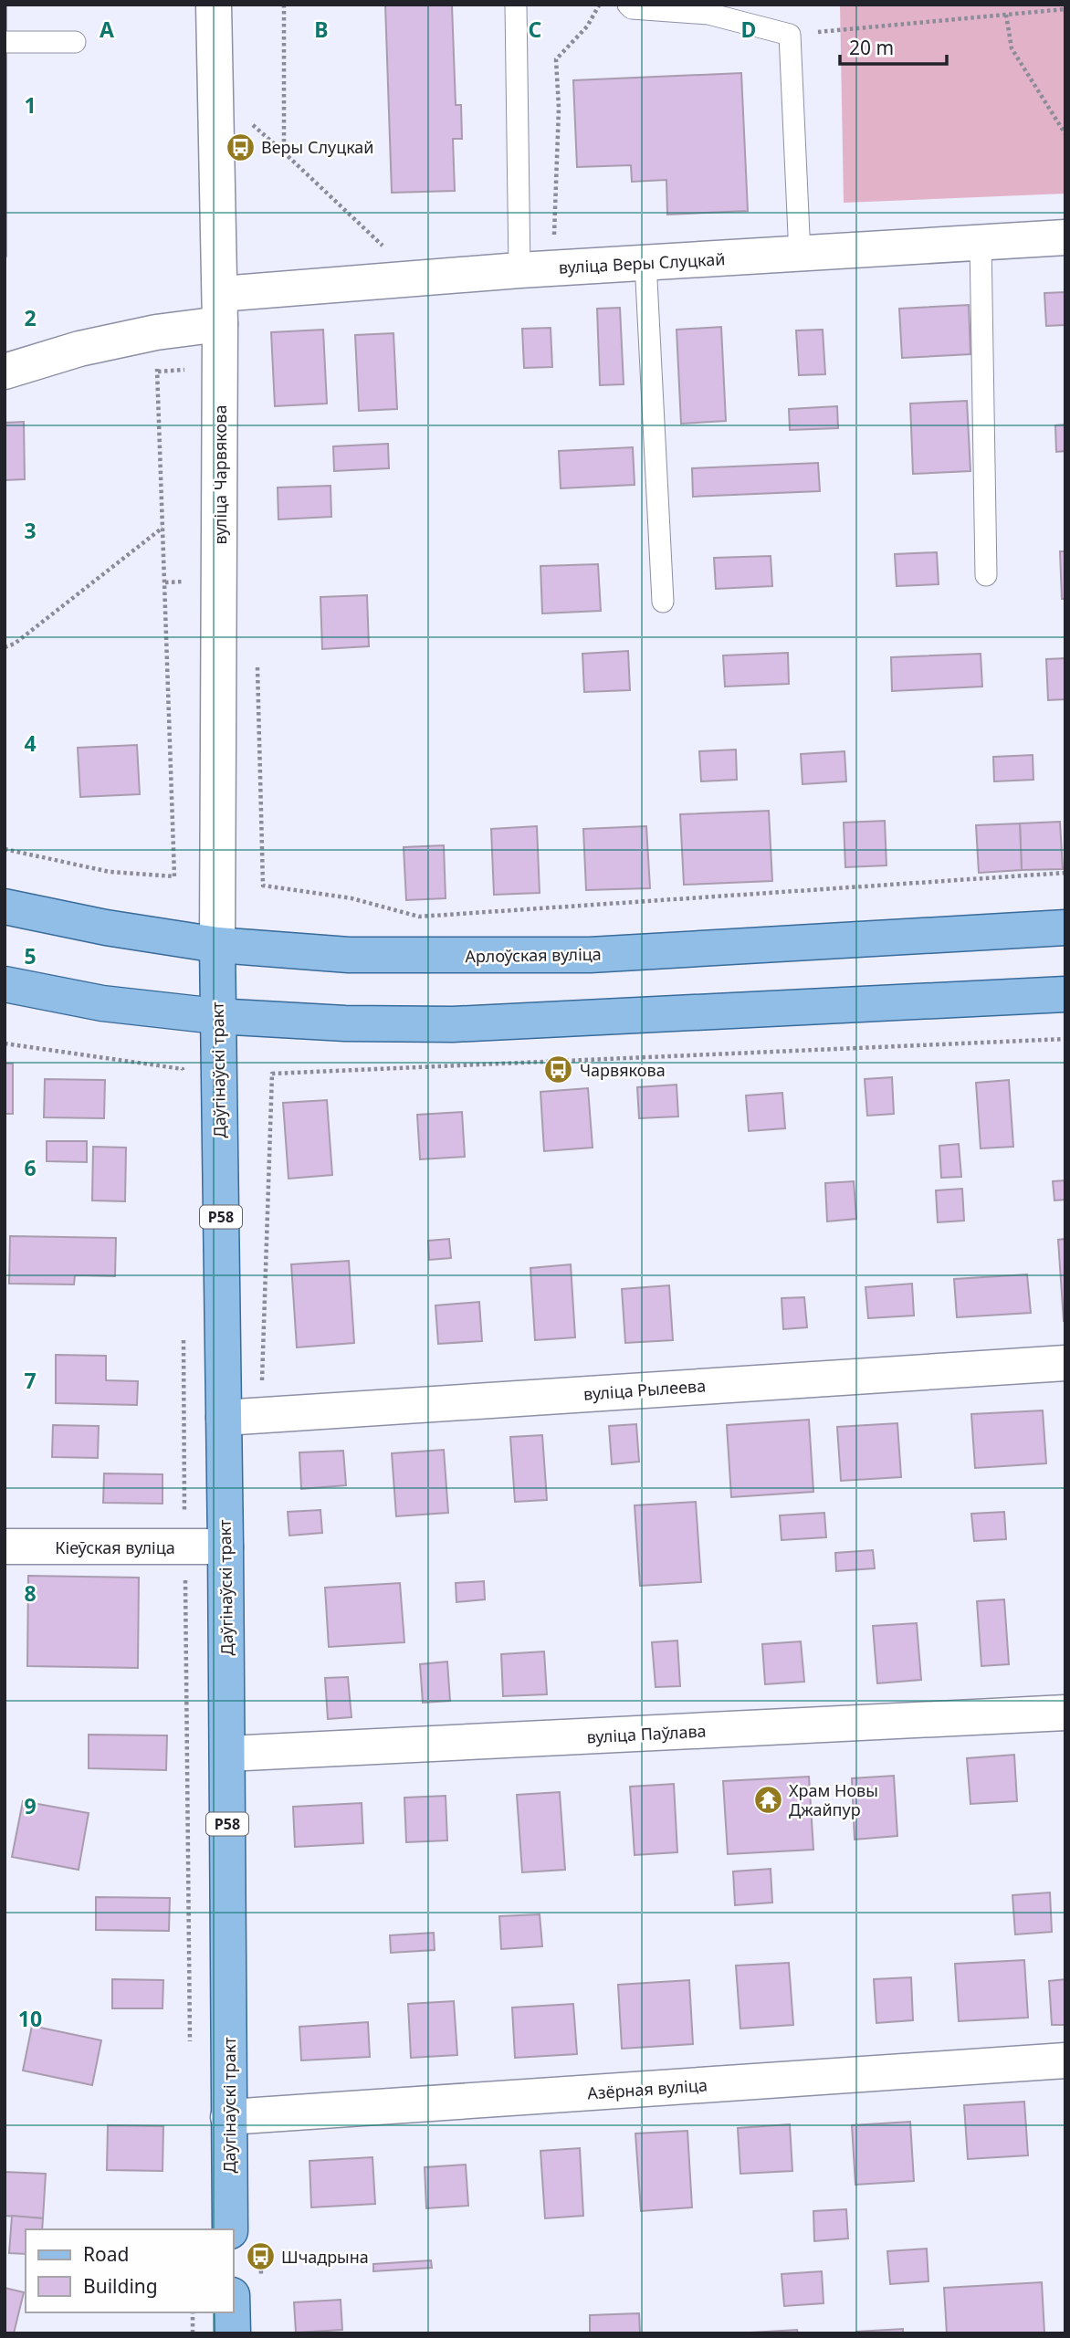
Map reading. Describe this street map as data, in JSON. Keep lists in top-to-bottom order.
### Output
{
  "streets": {
    "main road": ["Арлоўская вуліца", "Даўгінаўскі тракт", "Р58"],
    "street": [
      "вуліца Веры Слуцкай",
      "вуліца Чарвякова",
      "вуліца Рылеева",
      "Кіеўская вуліца",
      "вуліца Паўлава",
      "Азёрная вуліца"
    ]
  },
  "crossings": [
    ["вуліца Веры Слуцкай", "вуліца Чарвякова"],
    ["вуліца Чарвякова", "Арлоўская вуліца"],
    ["вуліца Чарвякова", "Даўгінаўскі тракт"],
    ["Арлоўская вуліца", "Даўгінаўскі тракт"],
    ["Даўгінаўскі тракт", "вуліца Рылеева"],
    ["Даўгінаўскі тракт", "Кіеўская вуліца"],
    ["Даўгінаўскі тракт", "вуліца Паўлава"],
    ["Даўгінаўскі тракт", "Азёрная вуліца"]
  ],
  "places": {
    "bus stop": ["Веры Слуцкай", "Чарвякова", "Шчадрына"],
    "temple": ["Храм Новы Джайпур"]
  },
  "legend": ["Road", "Building"],
  "scale_bar": "20 m",
  "grid": {
    "columns": [
      "A",
      "B",
      "C",
      "D"
    ],
    "rows": [
      "1",
      "2",
      "3",
      "4",
      "5",
      "6",
      "7",
      "8",
      "9",
      "10"
    ]
  }
}
